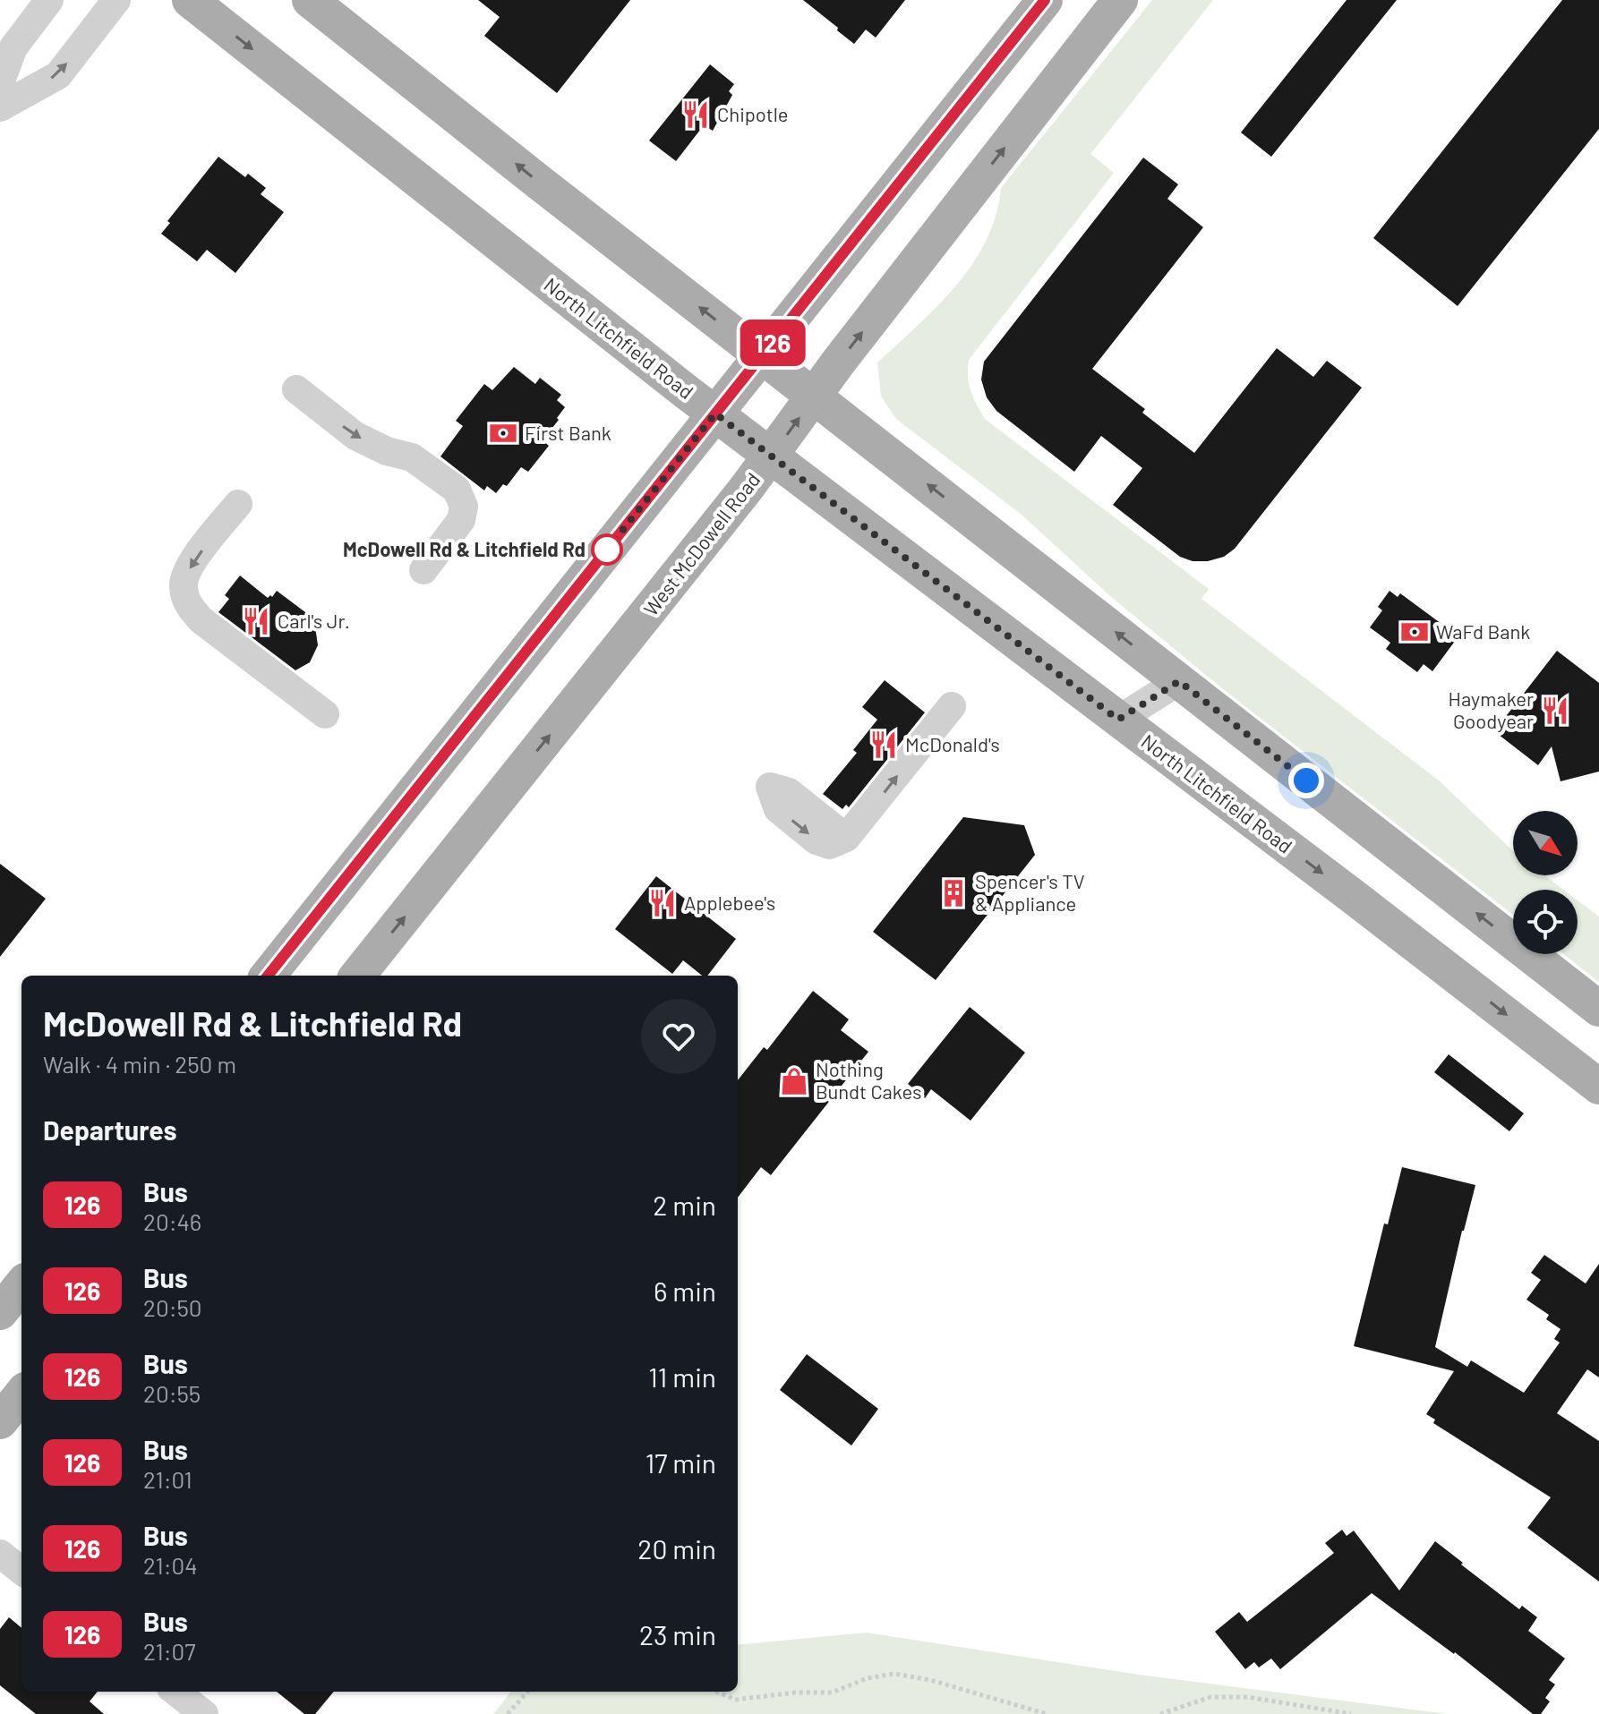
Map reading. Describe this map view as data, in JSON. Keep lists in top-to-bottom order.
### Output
{
  "streets": {
    "main road": ["North Litchfield Road", "West McDowell Road"]
  },
  "crossings": [
    ["North Litchfield Road", "West McDowell Road"]
  ],
  "places": {
    "restaurant": [
      "Chipotle",
      "Carl's Jr.",
      "Haymaker Goodyear",
      "McDonald's",
      "Applebee's"
    ],
    "bank": ["First Bank", "WaFd Bank"],
    "other": ["McDowell Rd & Litchfield Rd"],
    "building": ["Spencer's TV & Appliance"],
    "shop": ["Nothing Bundt Cakes"]
  },
  "lines": ["bus line 126"],
  "north": "bottom right",
  "page": {
    "on_map": "126",
    "heading": [
      ["McDowell Rd & Litchfield Rd", "Walk · 4 min · 250 m"],
      "Departures"
    ],
    "list": [
      {
        "mark": "126",
        "name": "Bus",
        "note": "20:46",
        "value": "2 min"
      },
      {
        "mark": "126",
        "name": "Bus",
        "note": "20:50",
        "value": "6 min"
      },
      {
        "mark": "126",
        "name": "Bus",
        "note": "20:55",
        "value": "11 min"
      },
      {
        "mark": "126",
        "name": "Bus",
        "note": "21:01",
        "value": "17 min"
      },
      {
        "mark": "126",
        "name": "Bus",
        "note": "21:04",
        "value": "20 min"
      },
      {
        "mark": "126",
        "name": "Bus",
        "note": "21:07",
        "value": "23 min"
      }
    ]
  }
}
